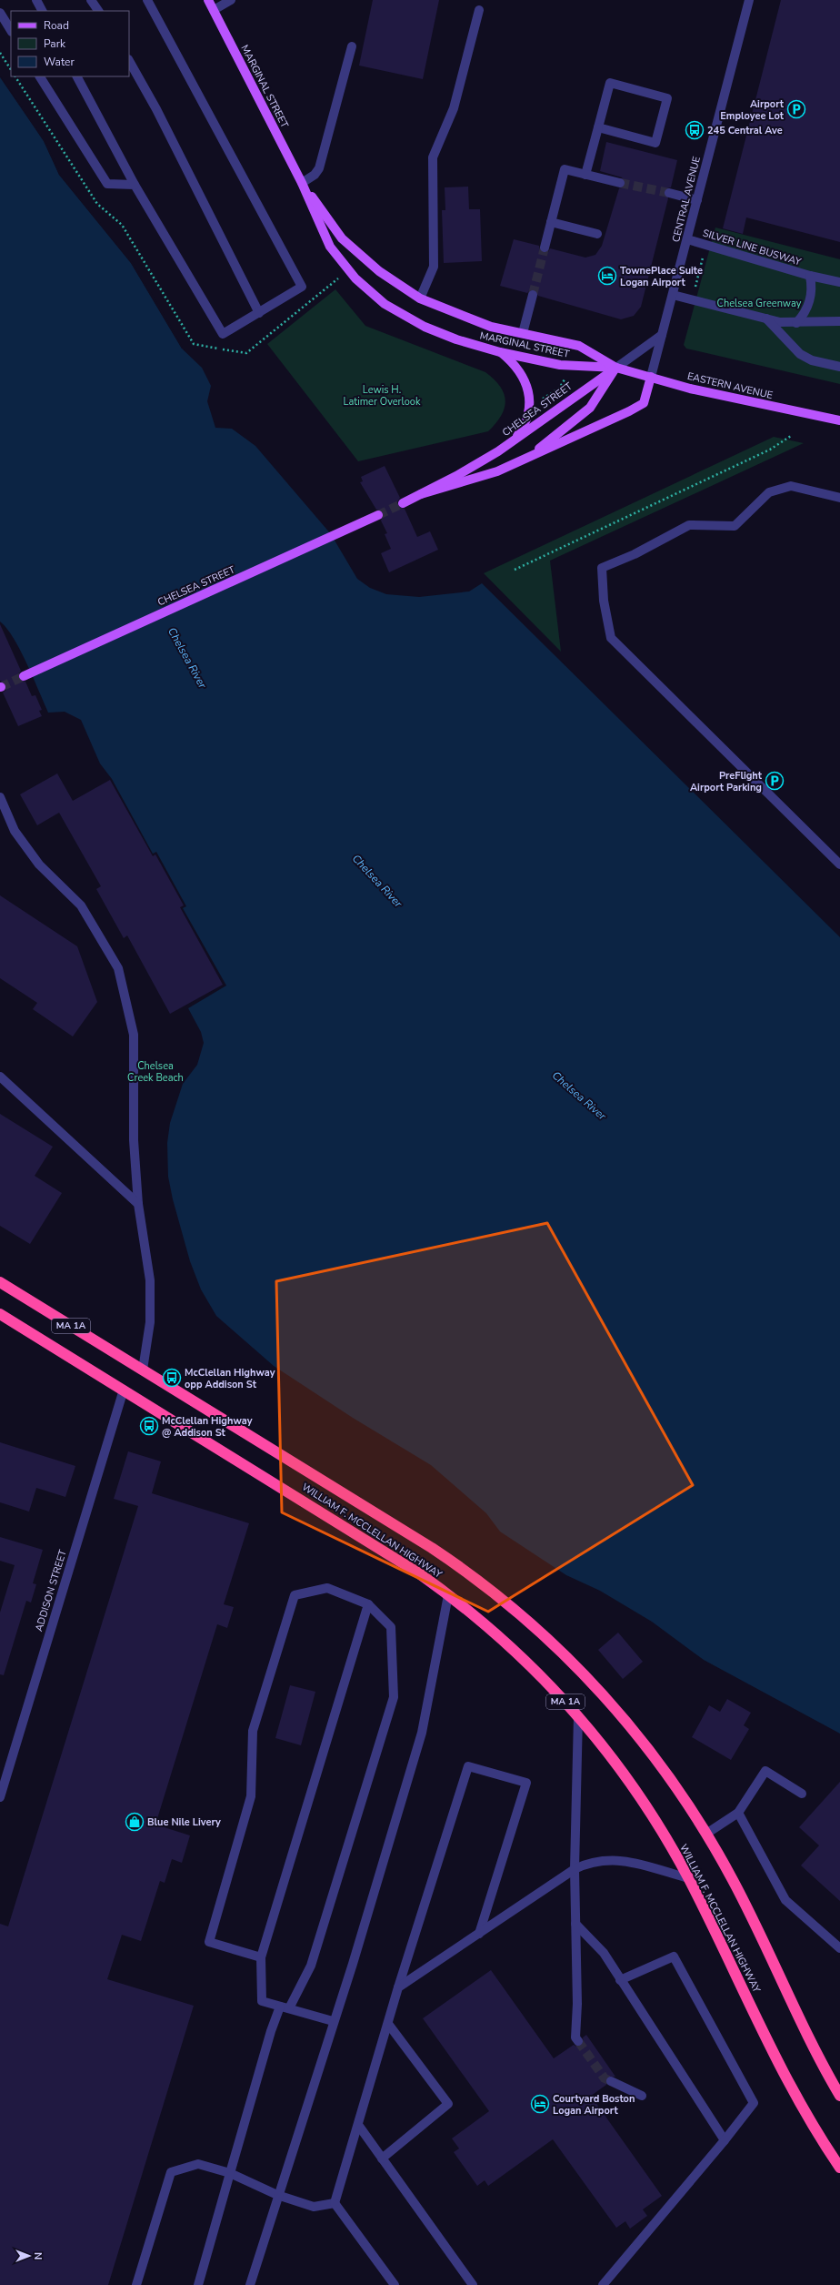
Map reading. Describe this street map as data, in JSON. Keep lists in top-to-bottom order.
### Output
{
  "streets": {
    "highway": ["MA 1A", "WILLIAM F. MCCLELLAN HIGHWAY"],
    "main road": [
      "MARGINAL STREET",
      "CENTRAL AVENUE",
      "EASTERN AVENUE",
      "CHELSEA STREET"
    ],
    "street": ["SILVER LINE BUSWAY", "ADDISON STREET"]
  },
  "crossings": [
    ["MARGINAL STREET", "EASTERN AVENUE"],
    ["MARGINAL STREET", "CHELSEA STREET"],
    ["CENTRAL AVENUE", "SILVER LINE BUSWAY"],
    ["CENTRAL AVENUE", "EASTERN AVENUE"],
    ["CENTRAL AVENUE", "CHELSEA STREET"],
    ["EASTERN AVENUE", "CHELSEA STREET"],
    ["WILLIAM F. MCCLELLAN HIGHWAY", "ADDISON STREET"]
  ],
  "water": ["Chelsea River"],
  "parks": ["Chelsea Greenway", "Lewis H. Latimer Overlook", "Chelsea Creek Beach"],
  "places": {
    "parking": ["Airport Employee Lot", "PreFlight Airport Parking"],
    "bus stop": ["245 Central Ave", "McClellan Highway opp Addison St", "McClellan Highway @ Addison St"],
    "hotel": ["TownePlace Suite Logan Airport", "Courtyard Boston Logan Airport"],
    "shop": ["Blue Nile Livery"]
  },
  "legend": ["Road", "Park", "Water"],
  "north": "right"
}
